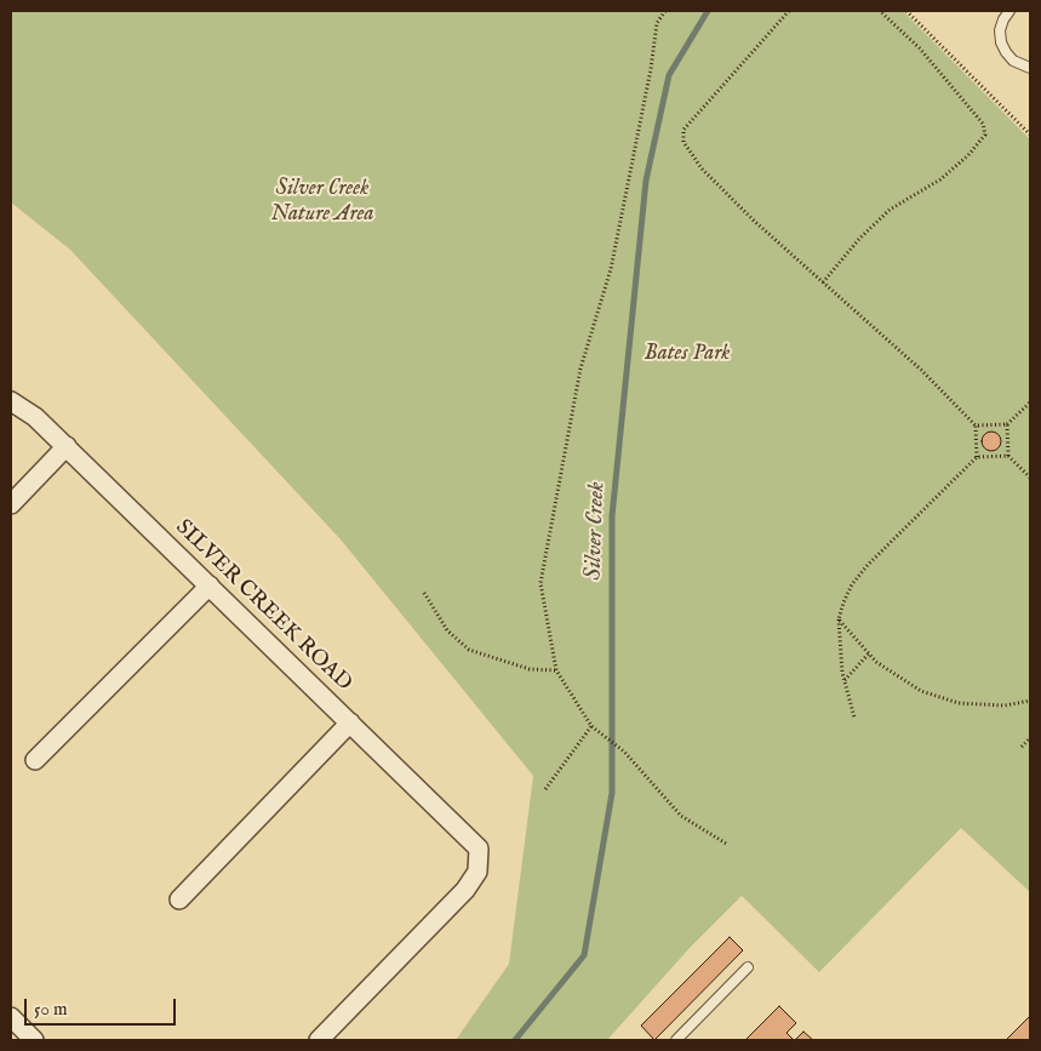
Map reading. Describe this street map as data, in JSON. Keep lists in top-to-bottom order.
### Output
{
  "streets": {
    "street": ["SILVER CREEK ROAD"]
  },
  "water": ["Silver Creek"],
  "parks": ["Silver Creek Nature Area", "Bates Park"],
  "scale_bar": "50 m"
}
